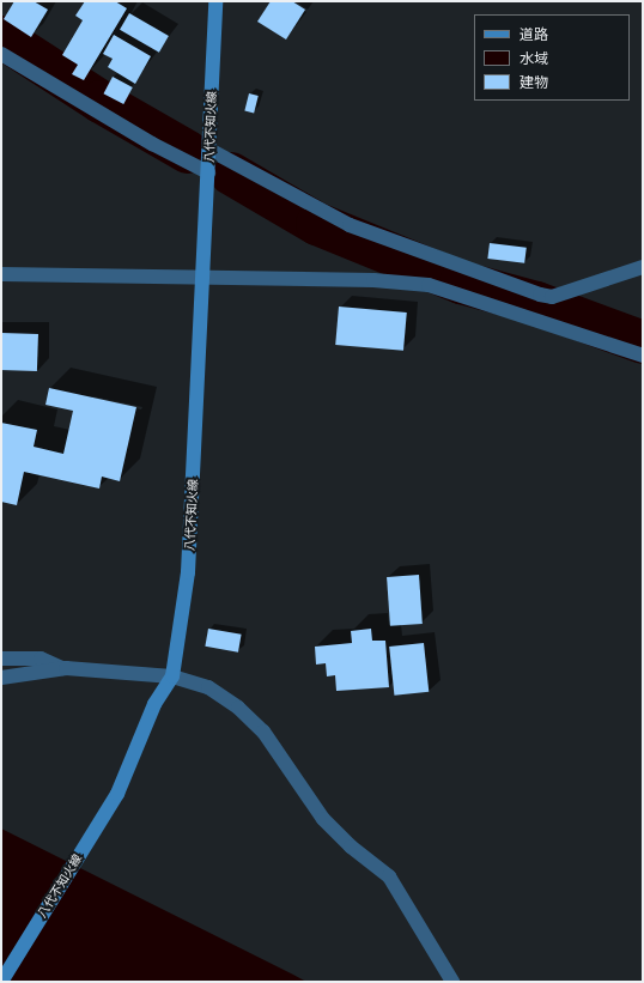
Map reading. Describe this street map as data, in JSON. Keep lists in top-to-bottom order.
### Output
{
  "streets": {
    "main road": ["八代不知火線"]
  },
  "legend": ["道路", "水域", "建物"]
}
